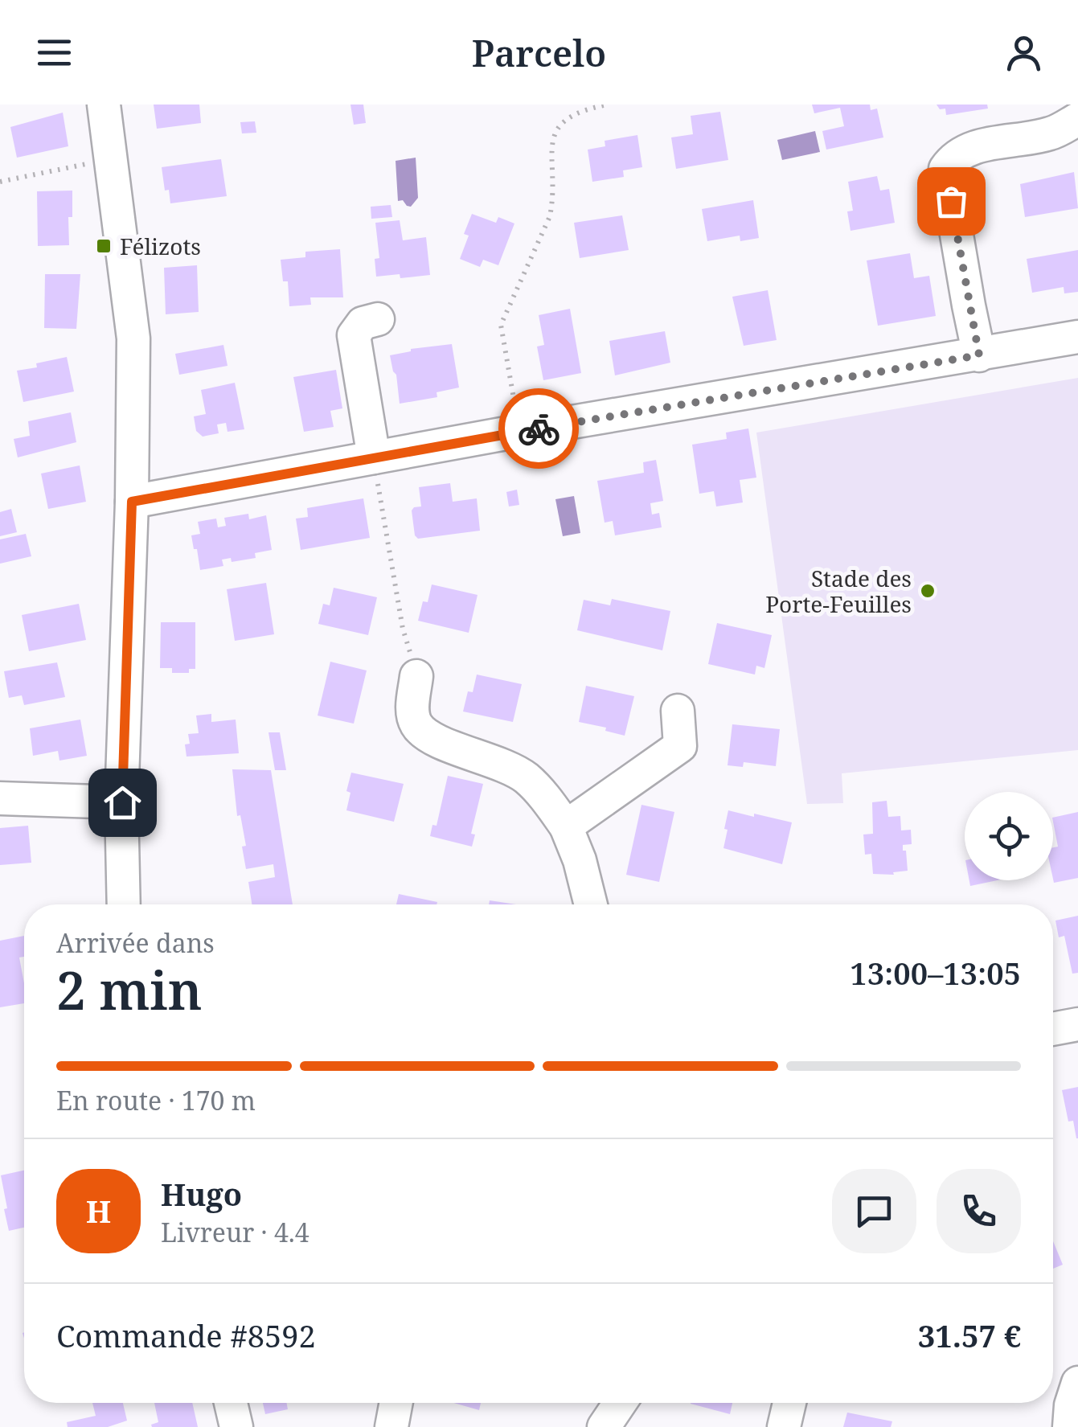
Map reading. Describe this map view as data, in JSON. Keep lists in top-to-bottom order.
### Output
{
  "places": {
    "transit": ["Félizots"],
    "other": ["Stade des Porte-Feuilles"]
  },
  "page": {
    "header": "Parcelo",
    "heading": ["2 min", "Arrivée dans", "13:00–13:05"],
    "panel": [
      "Hugo",
      "Livreur · 4.4",
      "Commande #8592",
      "31.57 €"
    ],
    "bar": "En route · 170 m",
    "round": "H"
  }
}
